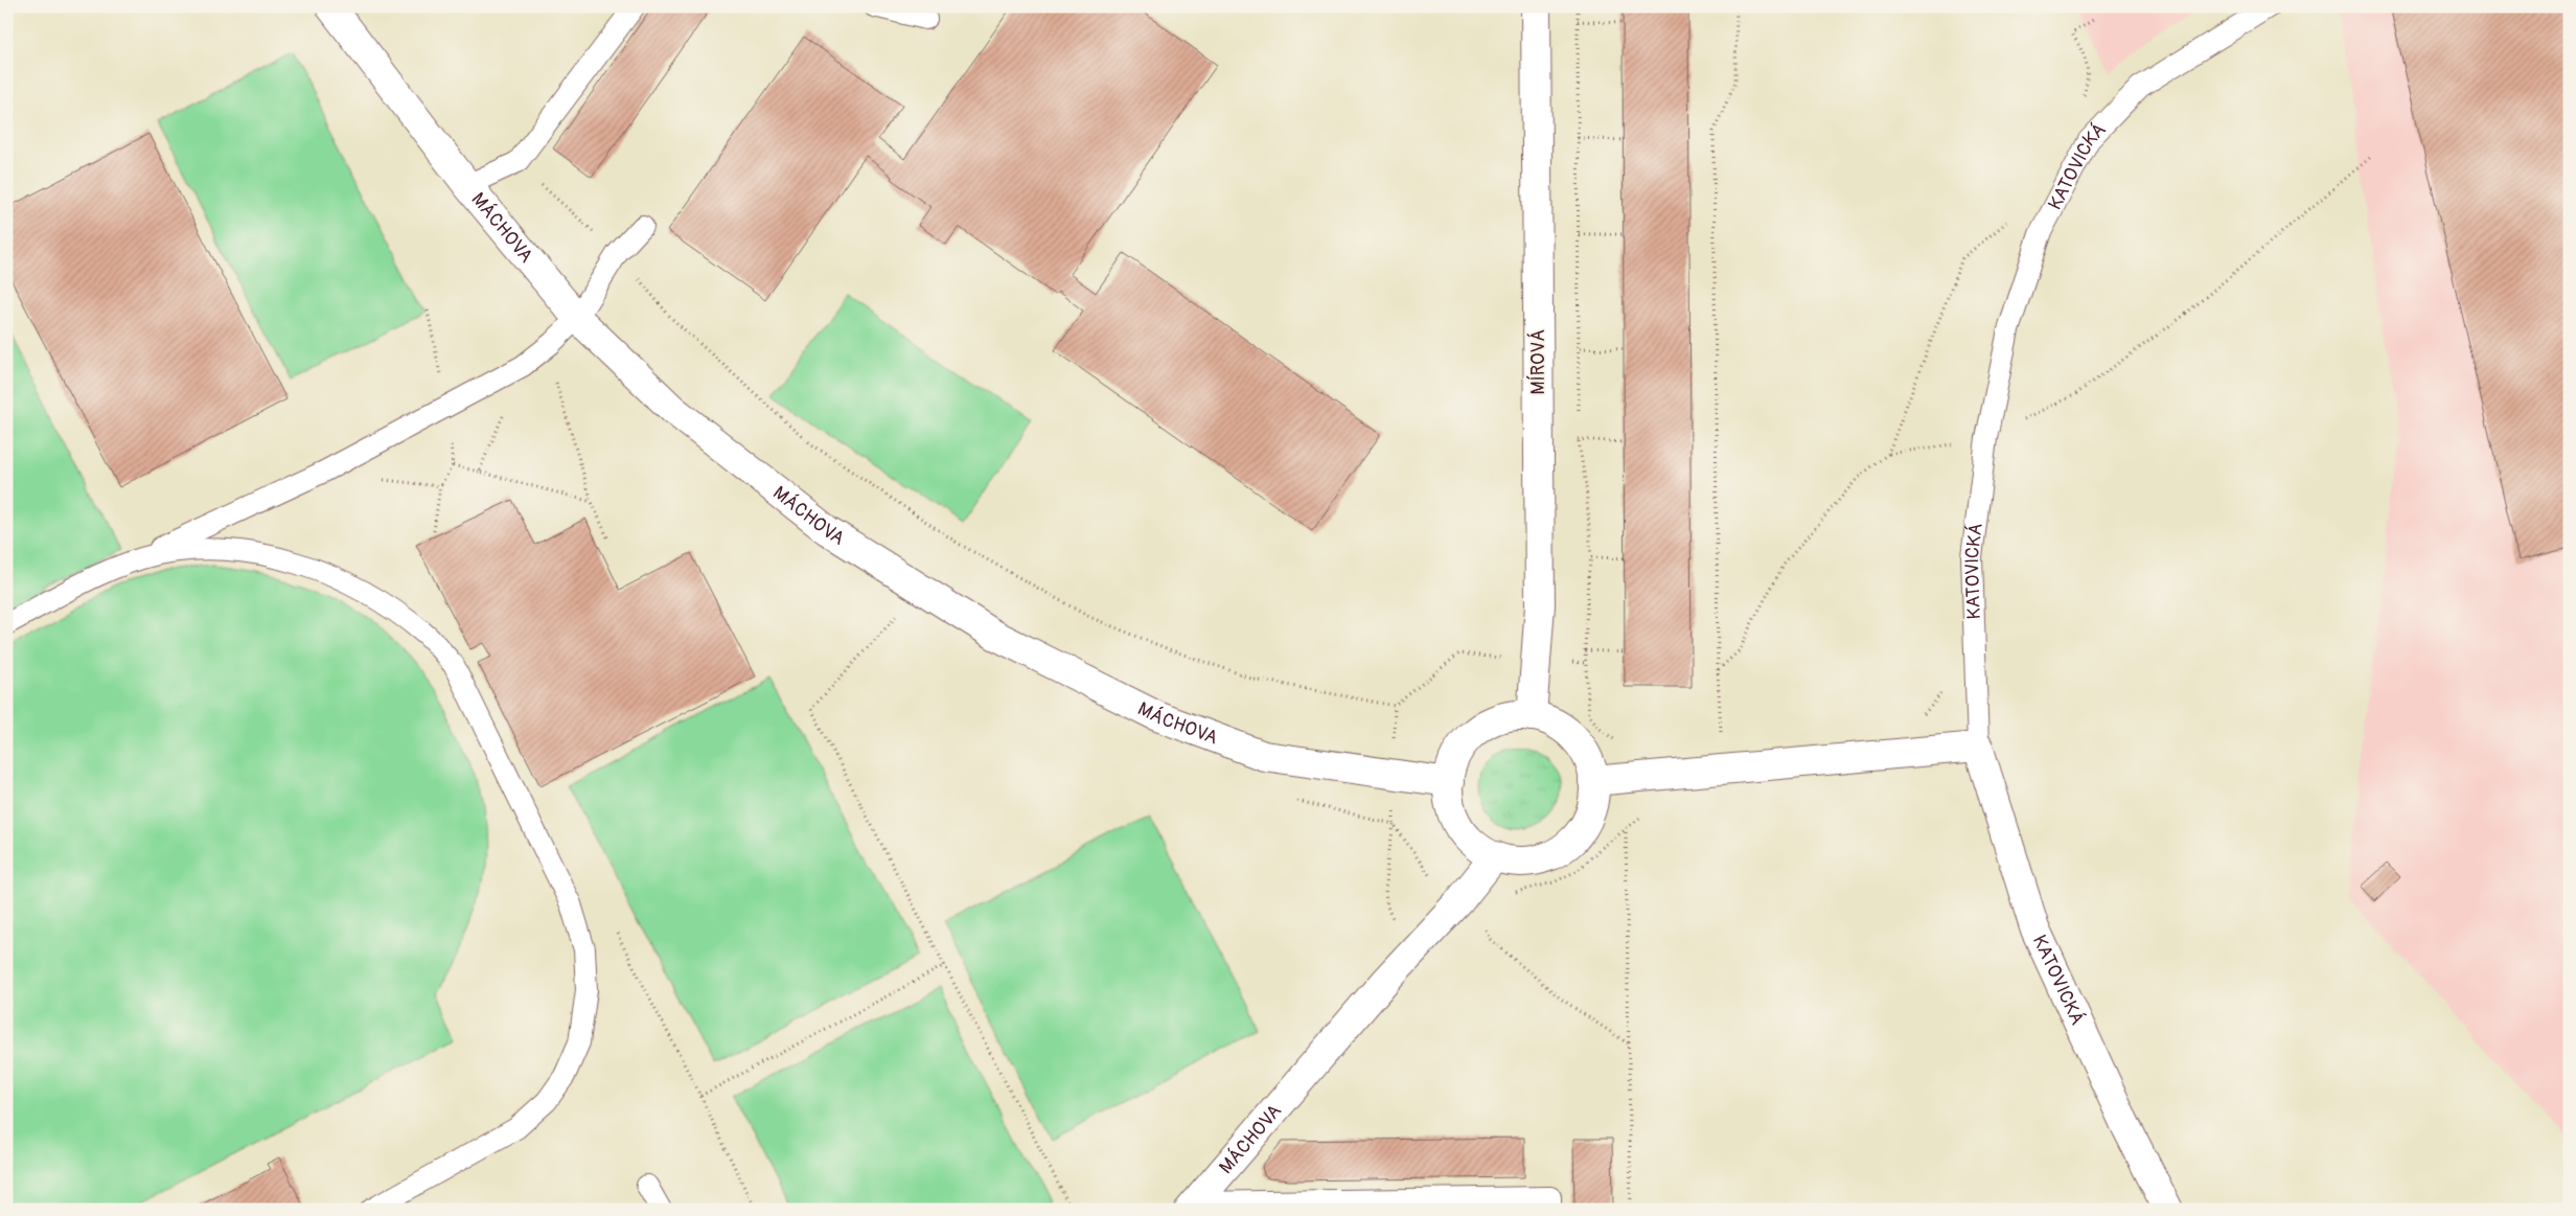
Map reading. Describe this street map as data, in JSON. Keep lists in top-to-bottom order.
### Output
{
  "streets": {
    "street": ["KATOVICKÁ", "MÁCHOVA", "MÍROVÁ"]
  },
  "crossings": [
    ["MÁCHOVA", "MÍROVÁ"]
  ]
}
